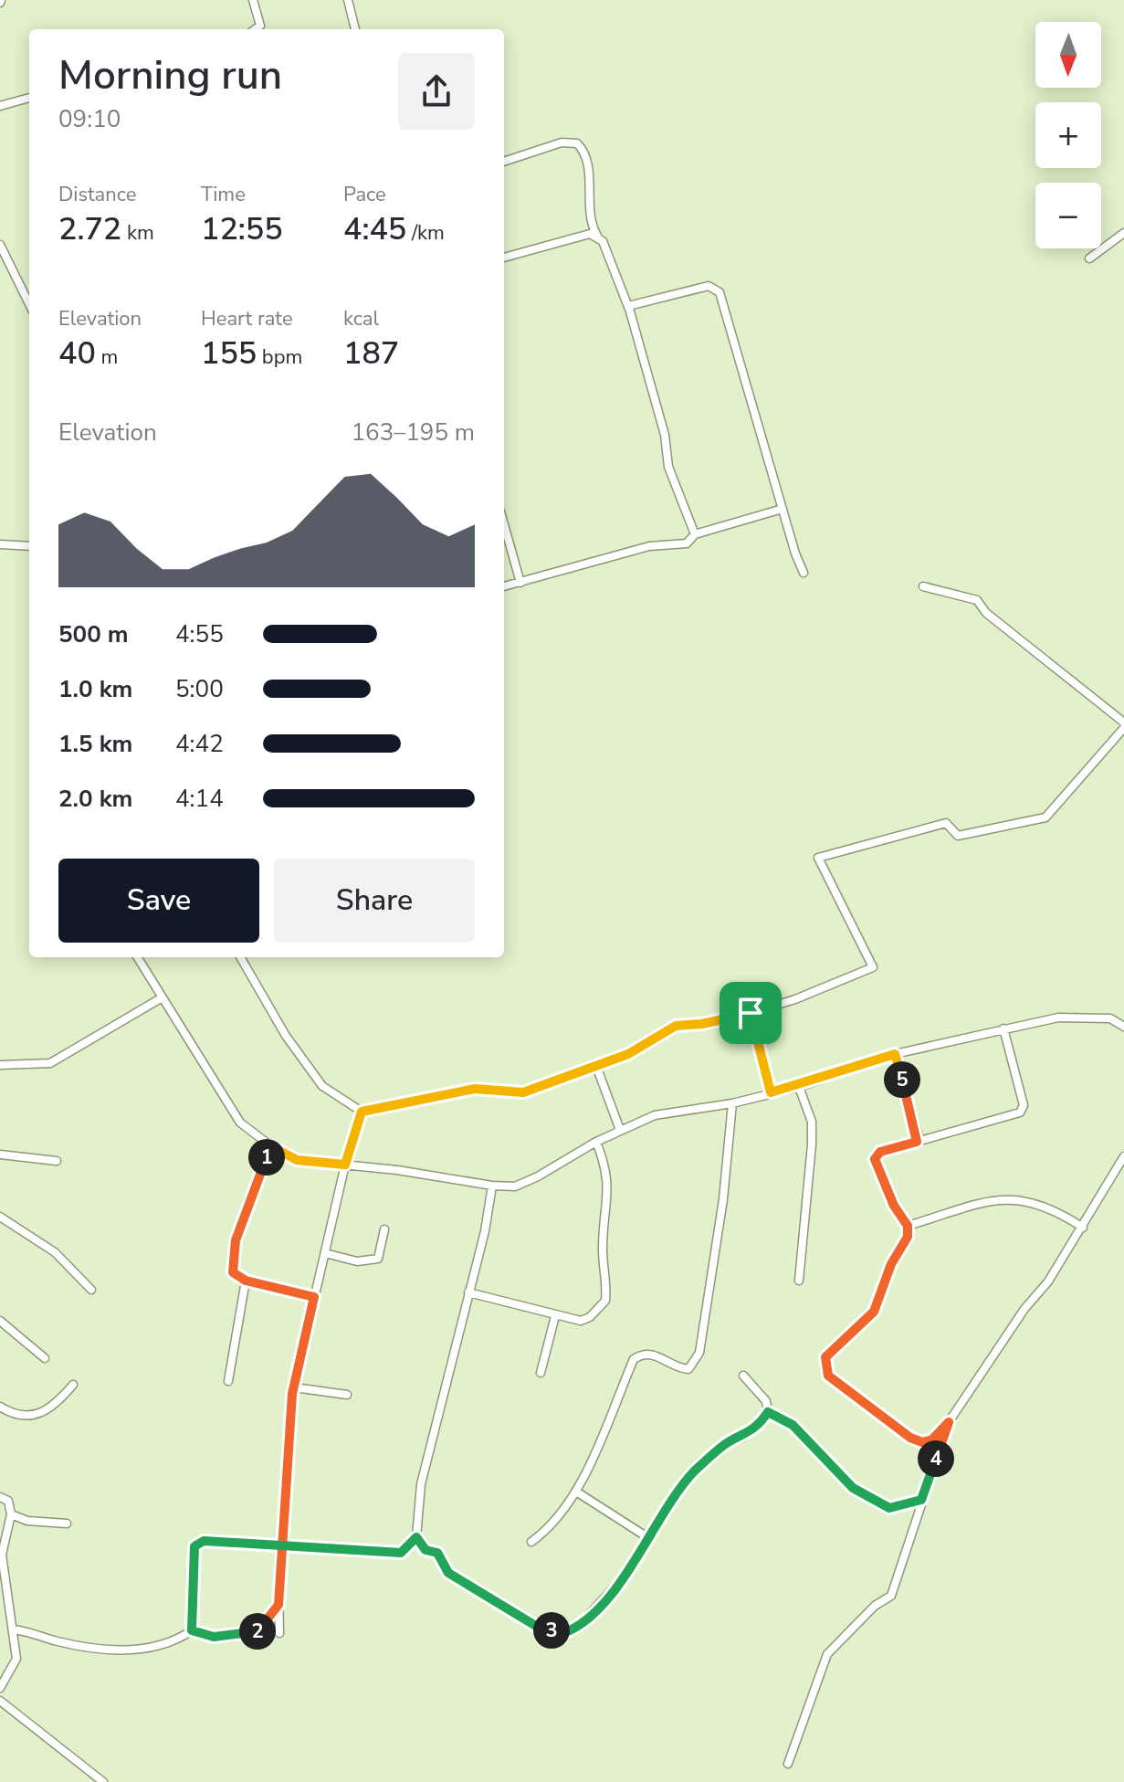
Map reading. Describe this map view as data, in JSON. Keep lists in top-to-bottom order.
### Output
{
  "north": "bottom",
  "page": {
    "map_buttons": ["+", "−"],
    "heading": ["Morning run", "09:10"],
    "stats": [
      ["Distance", "2.72 km"],
      ["Time", "12:55"],
      ["Pace", "4:45 /km"],
      ["Elevation", "40 m"],
      ["Heart rate", "155 bpm"],
      ["kcal", "187"]
    ],
    "chart": ["Elevation", "163–195 m"],
    "list": [
      {
        "name": "500 m",
        "note": "4:55"
      },
      {
        "name": "1.0 km",
        "note": "5:00"
      },
      {
        "name": "1.5 km",
        "note": "4:42"
      },
      {
        "name": "2.0 km",
        "note": "4:14"
      }
    ],
    "buttons": ["Save", "Share"],
    "pins": [
      "5",
      "1",
      "4",
      "3",
      "2"
    ]
  }
}
